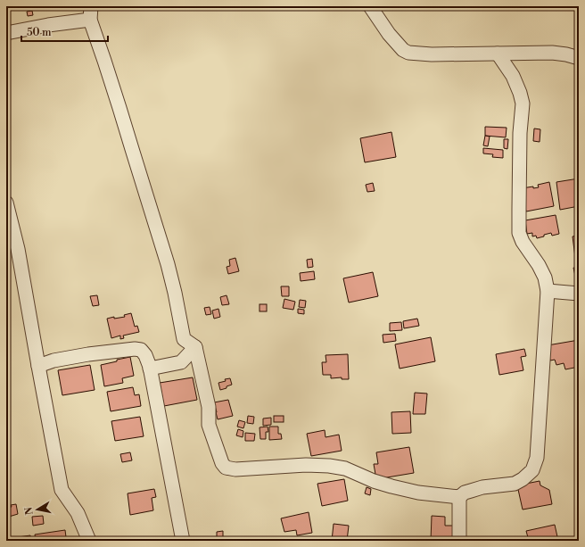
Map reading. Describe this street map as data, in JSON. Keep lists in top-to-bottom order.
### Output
{
  "scale_bar": "50 m",
  "north": "left"
}
